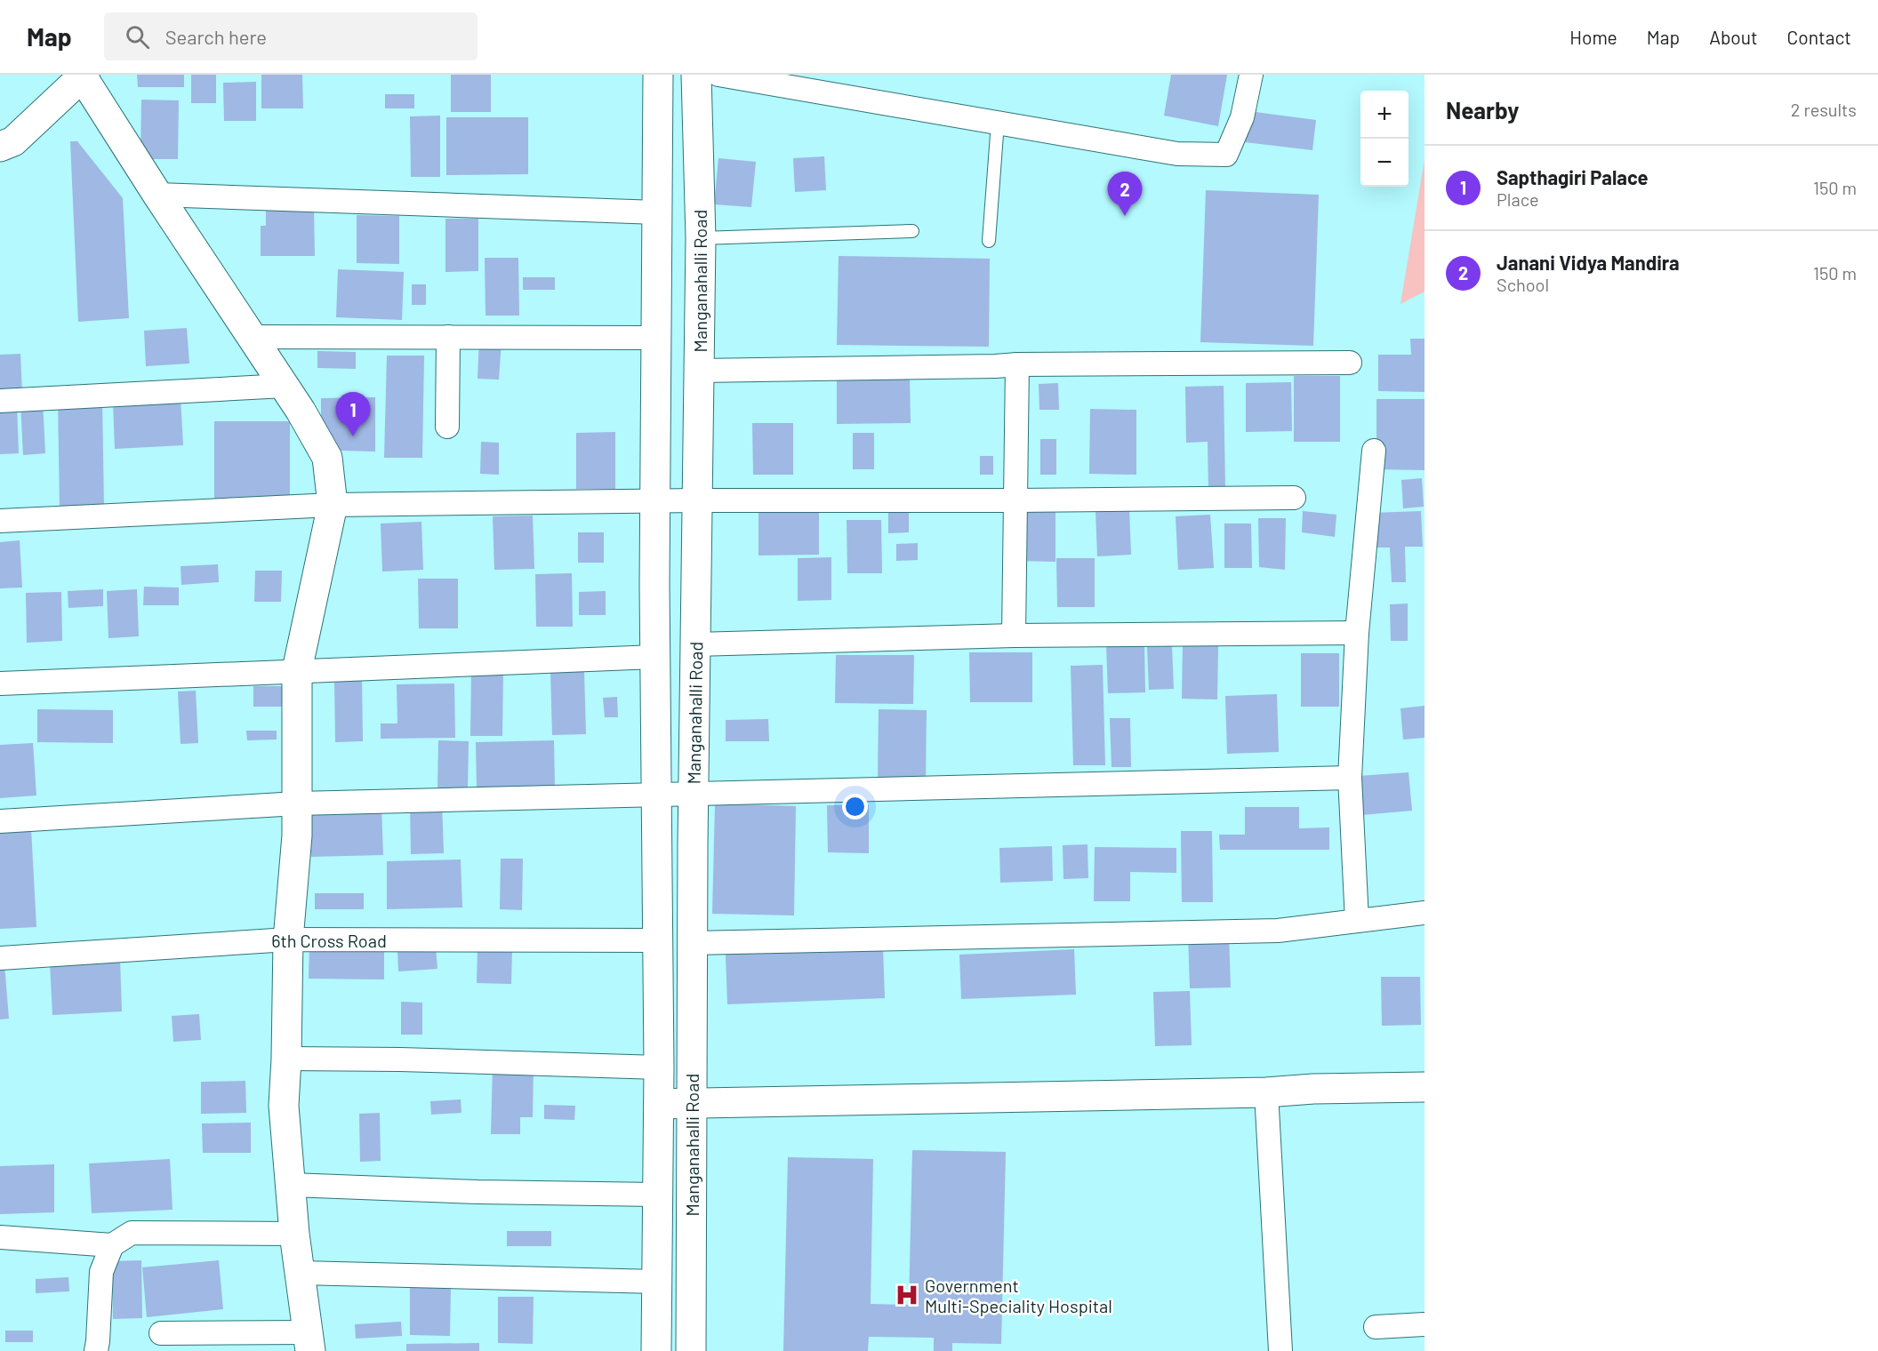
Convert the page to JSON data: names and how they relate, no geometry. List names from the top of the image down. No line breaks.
{"streets":{"main road":["Manganahalli Road"],"street":["6th Cross Road"]},"crossings":[["Manganahalli Road","6th Cross Road"]],"places":{"hospital":["Government Multi-Speciality Hospital"]},"page":{"header":"Map","search":"Search here","nav":["Home","Map","About","Contact"],"heading":["Nearby","2 results"],"map_buttons":["+","−"],"list":[{"mark":"1","name":"Sapthagiri Palace","note":"Place","value":"150 m"},{"mark":"2","name":"Janani Vidya Mandira","note":"School","value":"150 m"}],"pins":["2","1"]}}
